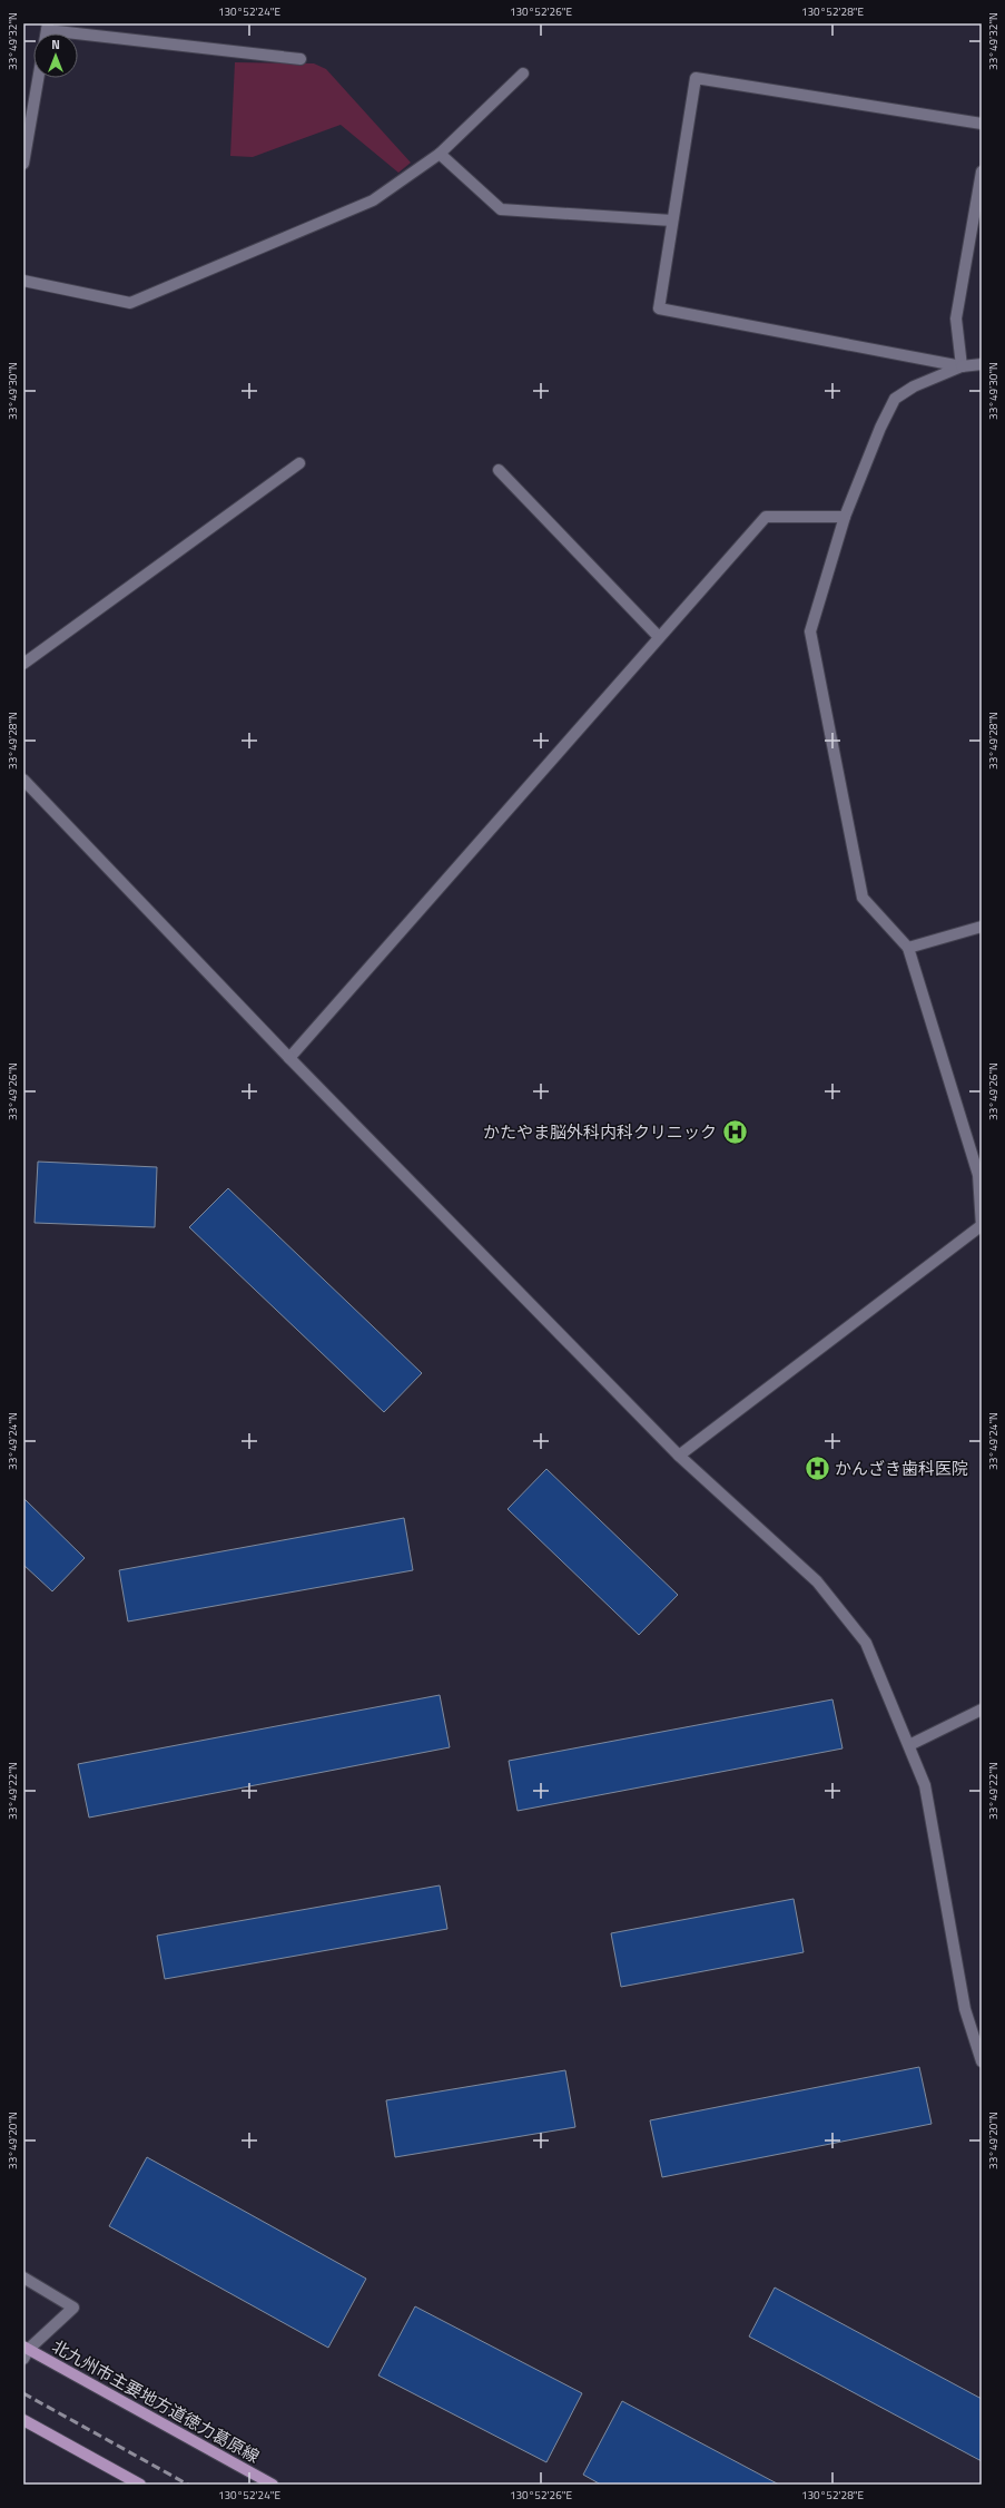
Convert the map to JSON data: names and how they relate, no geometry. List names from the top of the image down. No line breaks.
{"streets":{"main road":["北九州市主要地方道徳力葛原線"]},"places":{"hospital":["かたやま脳外科内科クリニック","かんざき歯科医院"]},"north":"top","coordinates":["130°52'24\"E","130°52'26\"E","130°52'28\"E","33°49'32\"N","33°49'30\"N","33°49'28\"N","33°49'26\"N","33°49'24\"N","33°49'22\"N","33°49'20\"N"]}
